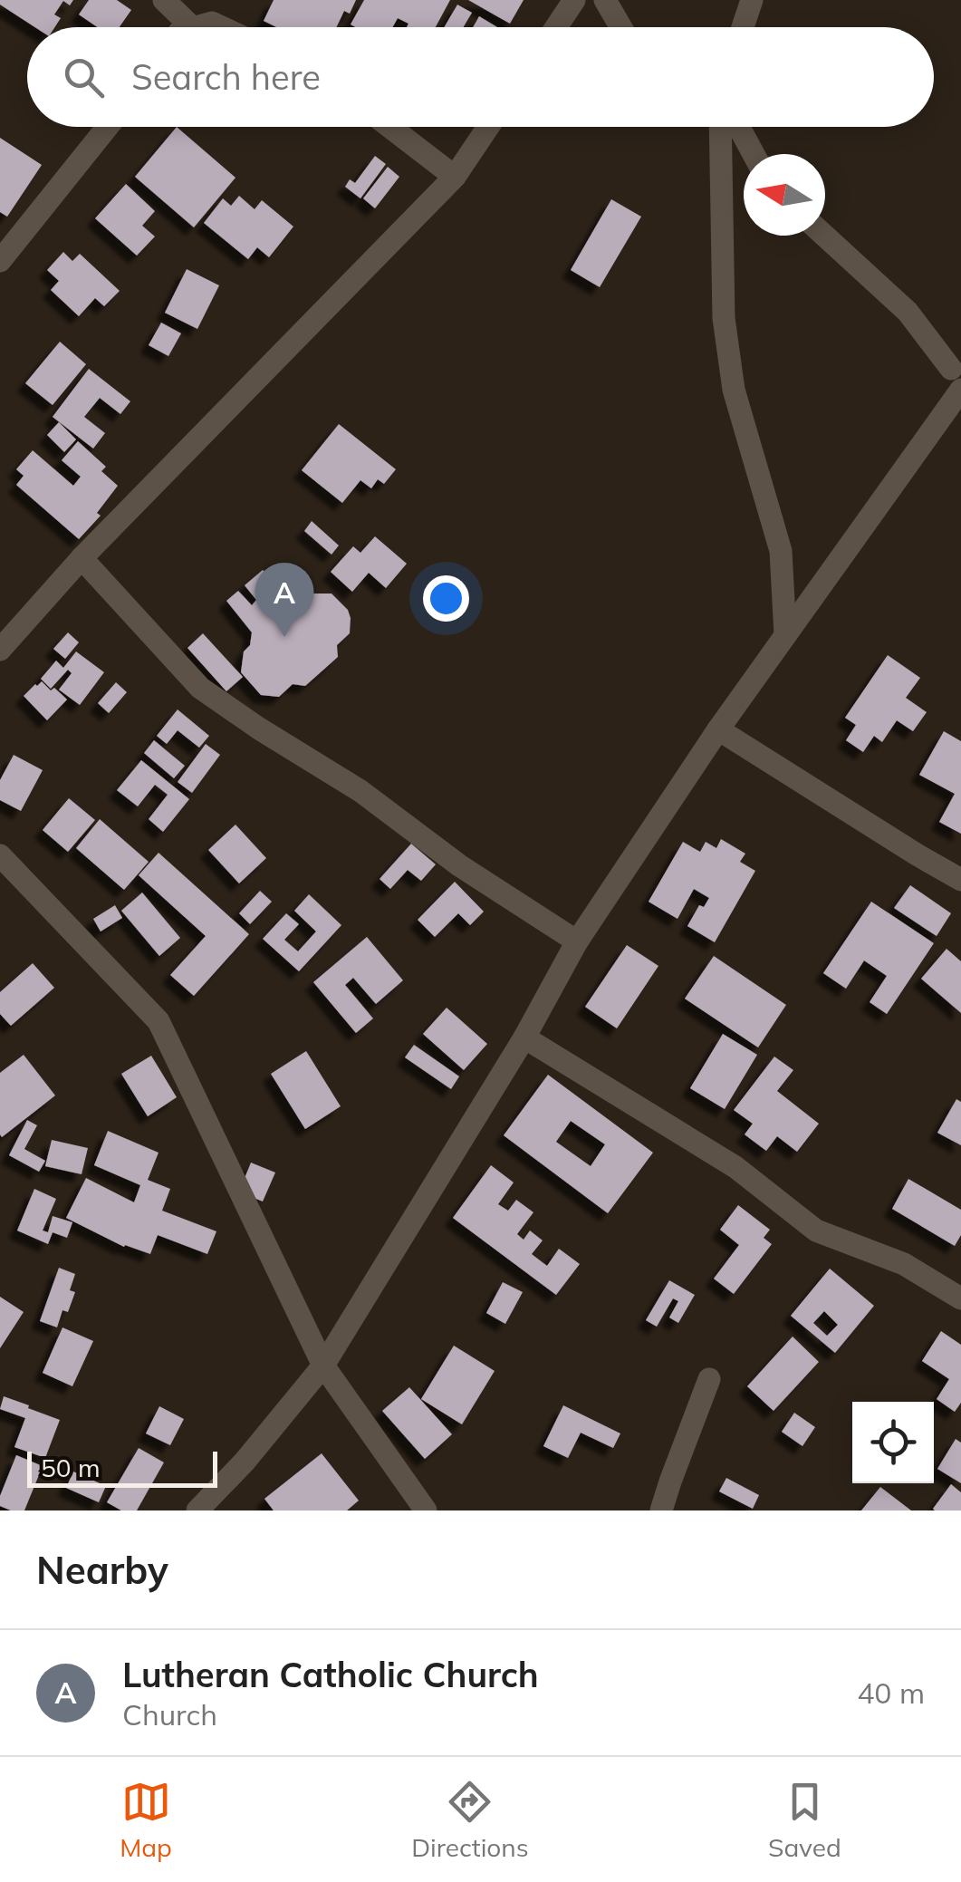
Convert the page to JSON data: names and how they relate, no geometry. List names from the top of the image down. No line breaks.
{"scale_bar":"50 m","north":"left","page":{"search":"Search here","pins":"A","scale":"50 m","heading":"Nearby","list":[{"mark":"A","name":"Lutheran Catholic Church","note":"Church","value":"40 m"}],"nav":["Map","Directions","Saved"]}}
